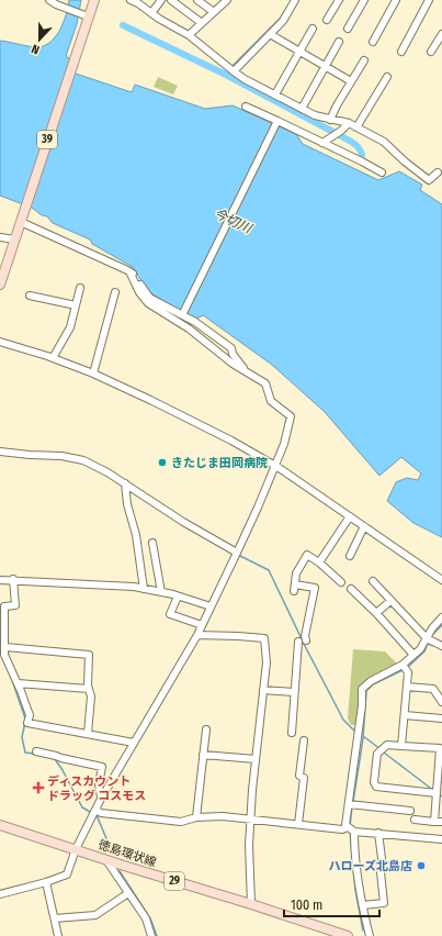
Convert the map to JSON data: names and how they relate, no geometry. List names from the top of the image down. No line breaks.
{"streets":{"main road":["39","徳島環状線","29"]},"water":["今切川"],"places":{"other":["きたじま田岡病院","ハローズ北島店"],"health":["ディスカウント ドラッグ コスモス"]},"scale_bar":"100 m","north":"bottom"}
